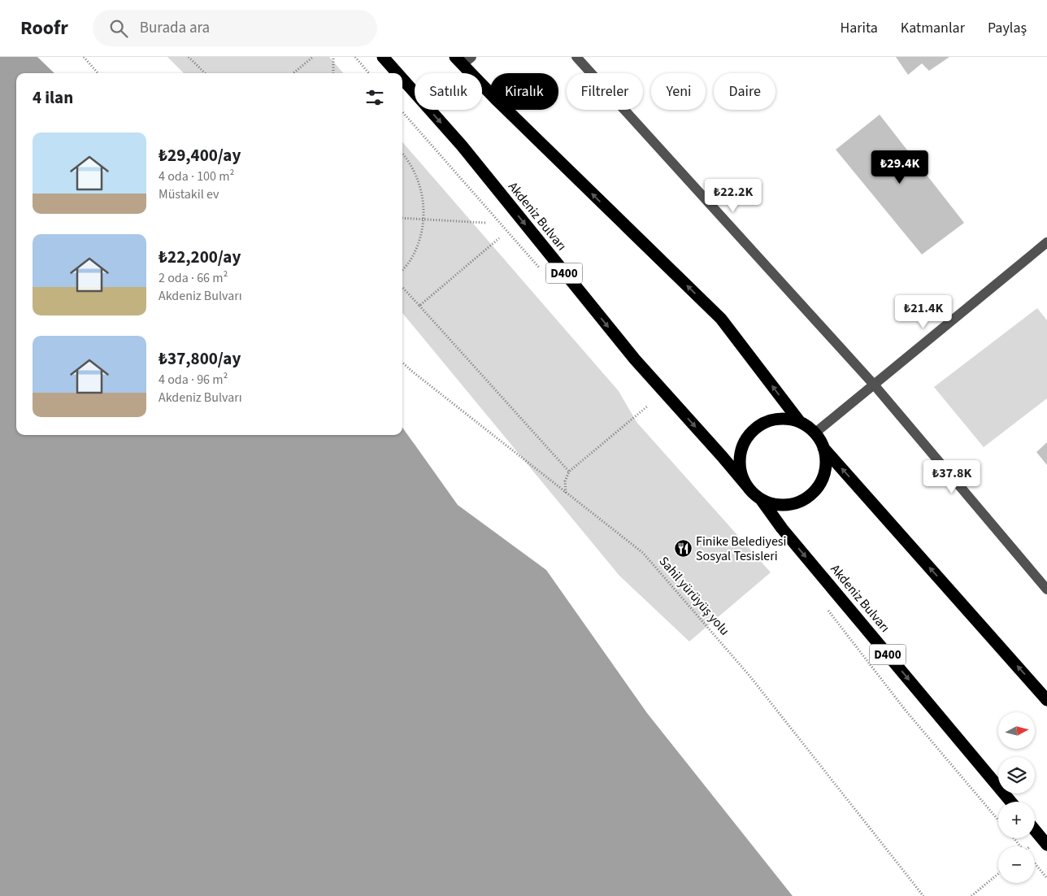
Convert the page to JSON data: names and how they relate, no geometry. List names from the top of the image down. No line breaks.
{"streets":{"highway":["Akdeniz Bulvarı","D400"],"path":["Sahil yürüyüş yolu"]},"places":{"restaurant":["Finike Belediyesi Sosyal Tesisleri"]},"north":"right","page":{"header":"Roofr","search":"Burada ara","nav":["Harita","Katmanlar","Paylaş"],"chip":["Satılık","Kiralık","Filtreler","Yeni","Daire"],"heading":"4 ilan","list":[{"name":"₺29,400/ay","note":"4 oda · 100 m² · Müstakil ev"},{"name":"₺22,200/ay","note":"2 oda · 66 m² · Akdeniz Bulvarı"},{"name":"₺37,800/ay","note":"4 oda · 96 m² · Akdeniz Bulvarı"}],"price":["₺29.4K","₺22.2K","₺21.4K","₺37.8K"],"map_buttons":["+","−"]}}
